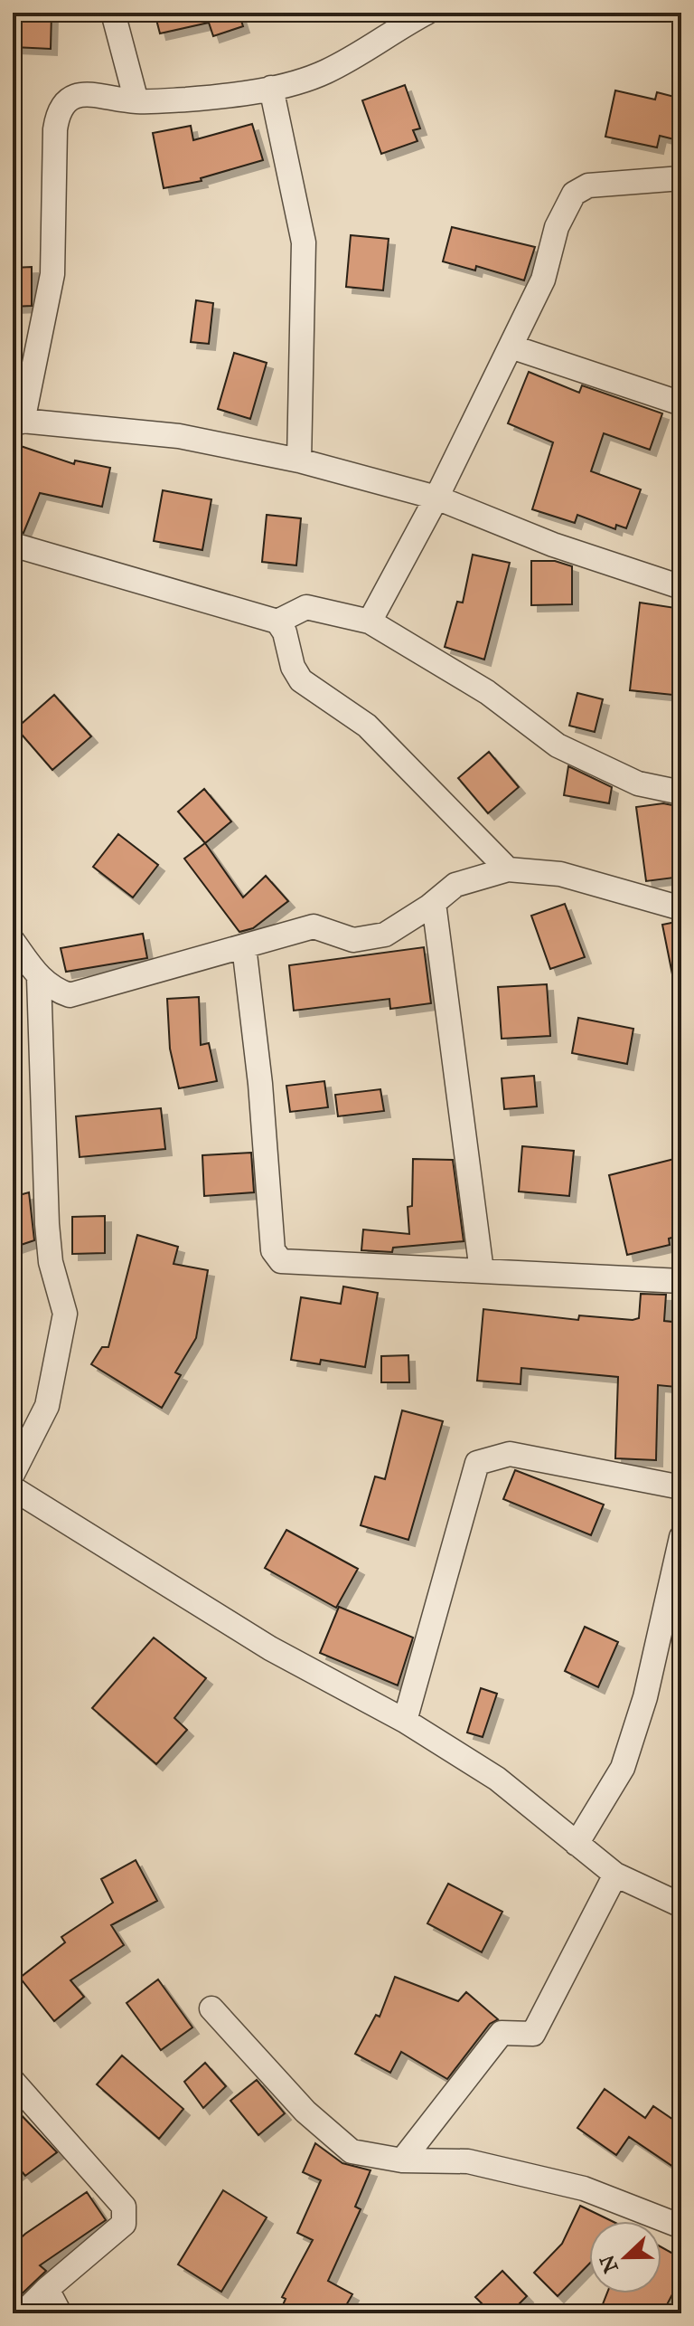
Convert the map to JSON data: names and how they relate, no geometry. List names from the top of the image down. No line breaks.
{"north":"left"}
